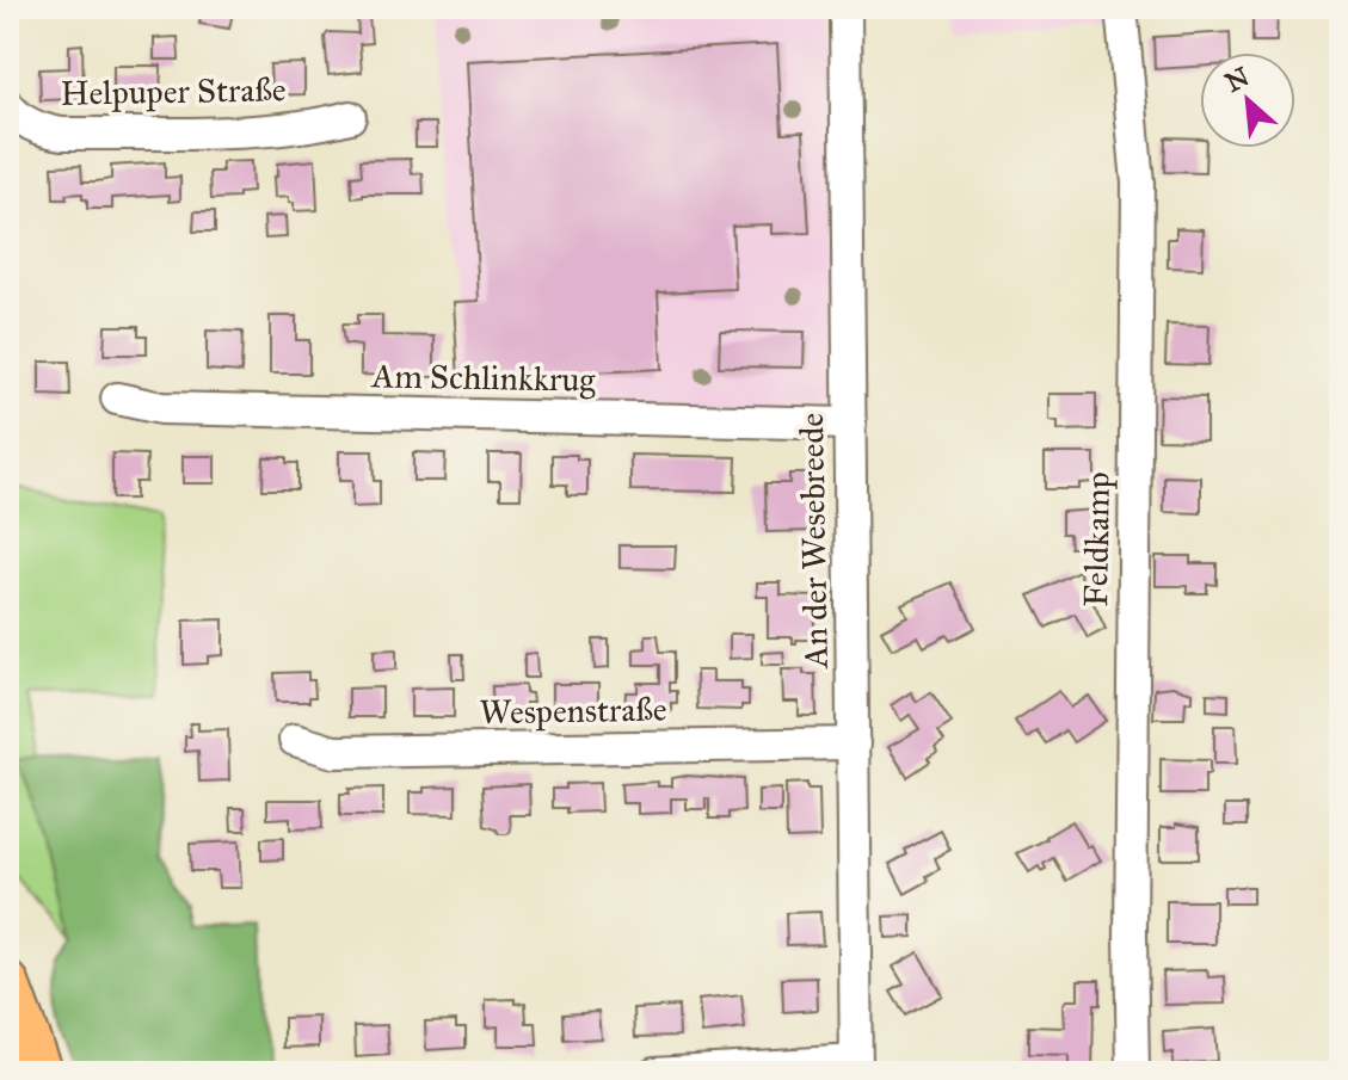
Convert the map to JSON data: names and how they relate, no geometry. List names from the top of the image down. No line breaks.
{"streets":{"street":["Helpuper Straße","Am Schlinkkrug","Feldkamp","An der Wesebreede","Wespenstraße"]},"crossings":[["Am Schlinkkrug","An der Wesebreede"],["An der Wesebreede","Wespenstraße"]],"north":"top left"}
